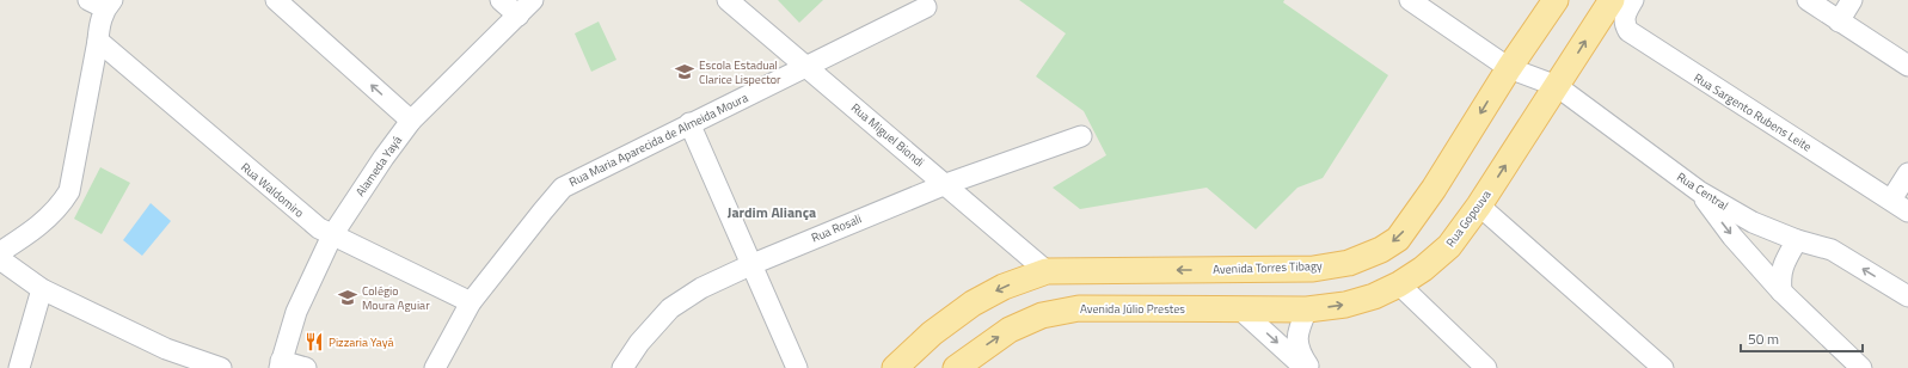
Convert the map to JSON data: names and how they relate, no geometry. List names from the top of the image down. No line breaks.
{"streets":{"main road":["Rua Gopouva","Avenida Torres Tibagy","Avenida Júlio Prestes"],"street":["Rua Sargento Rubens Leite","Rua Miguel Biondi","Rua Maria Aparecida de Almeida Moura","Alameda Yayá","Rua Waldomiro","Rua Central","Rua Rosali"]},"crossings":[["Rua Miguel Biondi","Rua Maria Aparecida de Almeida Moura"],["Rua Miguel Biondi","Rua Rosali"],["Rua Miguel Biondi","Avenida Torres Tibagy"],["Rua Maria Aparecida de Almeida Moura","Rua Waldomiro"],["Alameda Yayá","Rua Waldomiro"],["Rua Central","Rua Gopouva"],["Rua Central","Avenida Torres Tibagy"],["Rua Gopouva","Avenida Júlio Prestes"]],"one_way":["Rua Gopouva","Avenida Torres Tibagy"],"districts":["Jardim Aliança"],"places":{"school or university":["Escola Estadual Clarice Lispector","Colégio Moura Aguiar"],"restaurant":["Pizzaria Yayá"]},"scale_bar":"50 m"}
